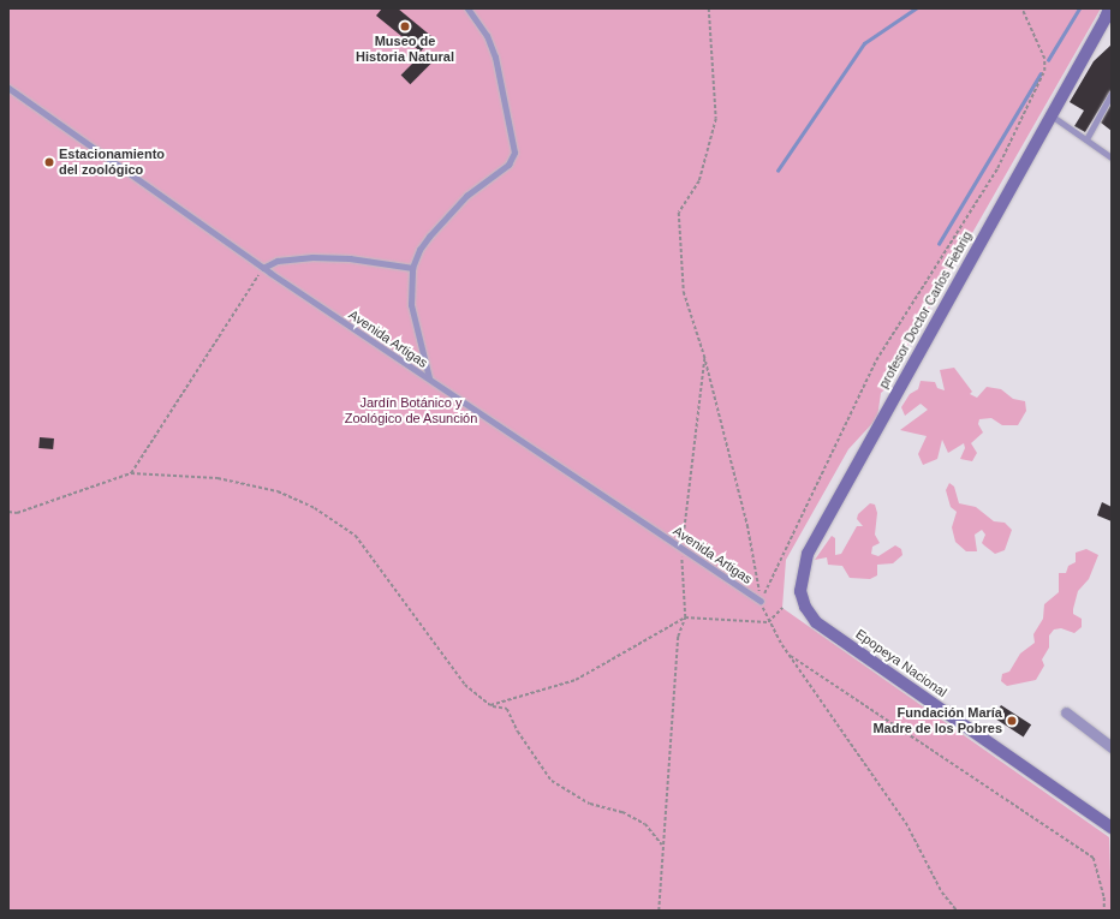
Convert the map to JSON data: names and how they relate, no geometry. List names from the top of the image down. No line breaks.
{"streets":{"street":["profesor Doctor Carlos Fiebrig","Epopeya Nacional"],"lane":["Avenida Artigas"]},"crossings":[["profesor Doctor Carlos Fiebrig","Epopeya Nacional"]],"parks":["Jardín Botánico y Zoológico de Asunción"],"places":["Museo de Historia Natural","Estacionamiento del zoológico","Fundación María Madre de los Pobres"]}
